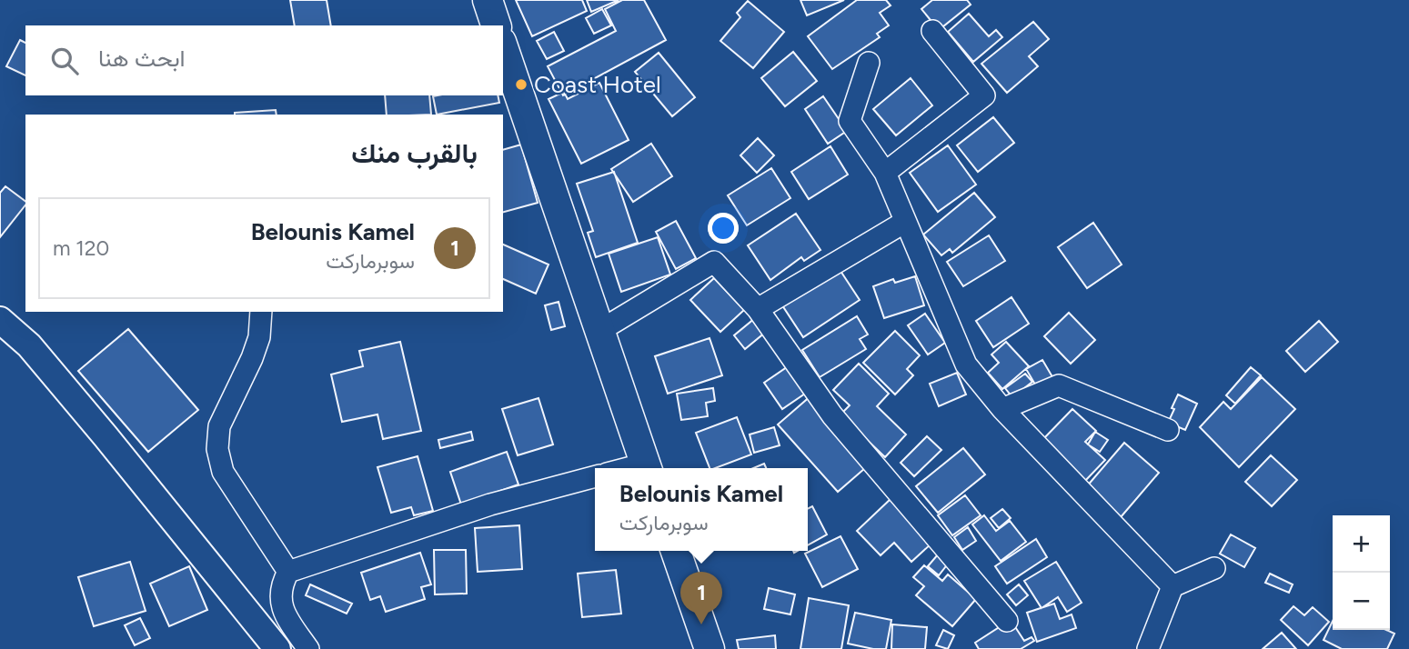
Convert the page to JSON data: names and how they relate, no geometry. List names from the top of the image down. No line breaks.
{"places":["Coast Hotel"],"page":{"search":"ابحث هنا","heading":"بالقرب منك","list":[{"mark":"1","name":"Belounis Kamel","note":"سوبرماركت","value":"120 m"}],"popup":["Belounis Kamel","سوبرماركت"],"map_buttons":["+","−"],"pins":"1"}}
